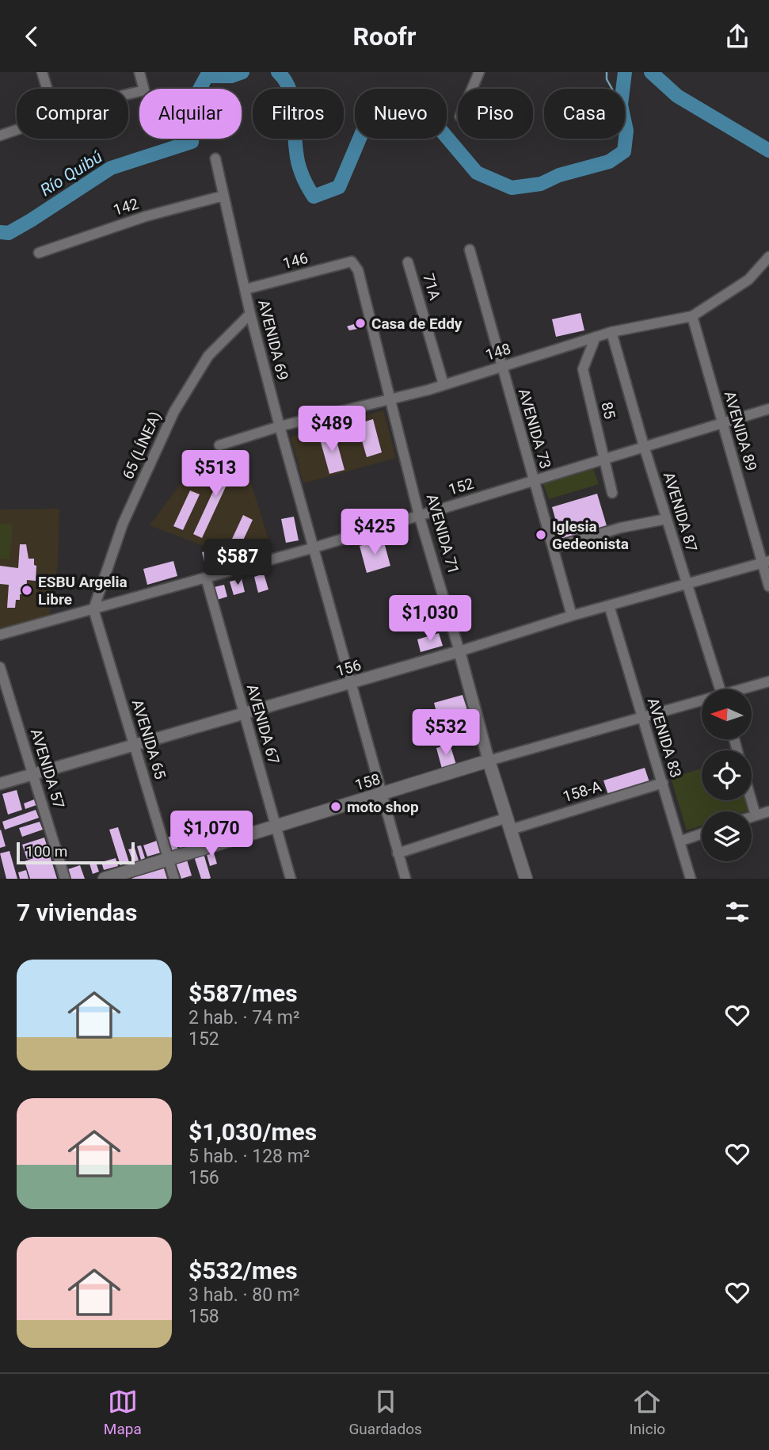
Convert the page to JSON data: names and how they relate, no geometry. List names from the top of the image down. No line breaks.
{"streets":{"main road":["AVENIDA 71","158"],"street":["142","146","71A","AVENIDA 69","148","85","AVENIDA 73","AVENIDA 89","65 (LÍNEA)","152","AVENIDA 87","156","AVENIDA 67","AVENIDA 83","AVENIDA 65","AVENIDA 57","158-A"]},"crossings":[["142","AVENIDA 69"],["146","AVENIDA 69"],["146","AVENIDA 71"],["71A","148"],["AVENIDA 69","148"],["AVENIDA 69","65 (LÍNEA)"],["AVENIDA 69","152"],["AVENIDA 69","156"],["AVENIDA 69","158"],["AVENIDA 69","158-A"],["148","85"],["148","AVENIDA 73"],["148","AVENIDA 89"],["148","AVENIDA 87"],["148","AVENIDA 71"],["85","152"],["AVENIDA 73","152"],["AVENIDA 73","156"],["AVENIDA 89","152"],["AVENIDA 89","156"],["65 (LÍNEA)","152"],["65 (LÍNEA)","AVENIDA 65"],["152","AVENIDA 87"],["152","AVENIDA 71"],["152","AVENIDA 67"],["152","AVENIDA 65"],["AVENIDA 87","156"],["AVENIDA 71","156"],["AVENIDA 71","158"],["AVENIDA 71","158-A"],["156","AVENIDA 67"],["156","AVENIDA 83"],["156","AVENIDA 65"],["156","AVENIDA 57"],["AVENIDA 67","158"],["AVENIDA 83","158"],["AVENIDA 83","158-A"],["AVENIDA 65","158"]],"water":["Río Quibú"],"places":["Casa de Eddy","Iglesia Gedeonista","ESBU Argelia Libre","moto shop"],"scale_bar":"100 m","north":"left","page":{"header":"Roofr","chip":["Comprar","Alquilar","Filtros","Nuevo","Piso","Casa"],"price":["$489","$513","$425","$587","$1,030","$532","$1,070"],"scale":"100 m","heading":"7 viviendas","list":[{"name":"$587/mes","note":"2 hab. · 74 m² · 152"},{"name":"$1,030/mes","note":"5 hab. · 128 m² · 156"},{"name":"$532/mes","note":"3 hab. · 80 m² · 158"}],"tabs":["Mapa","Guardados","Inicio"]}}
